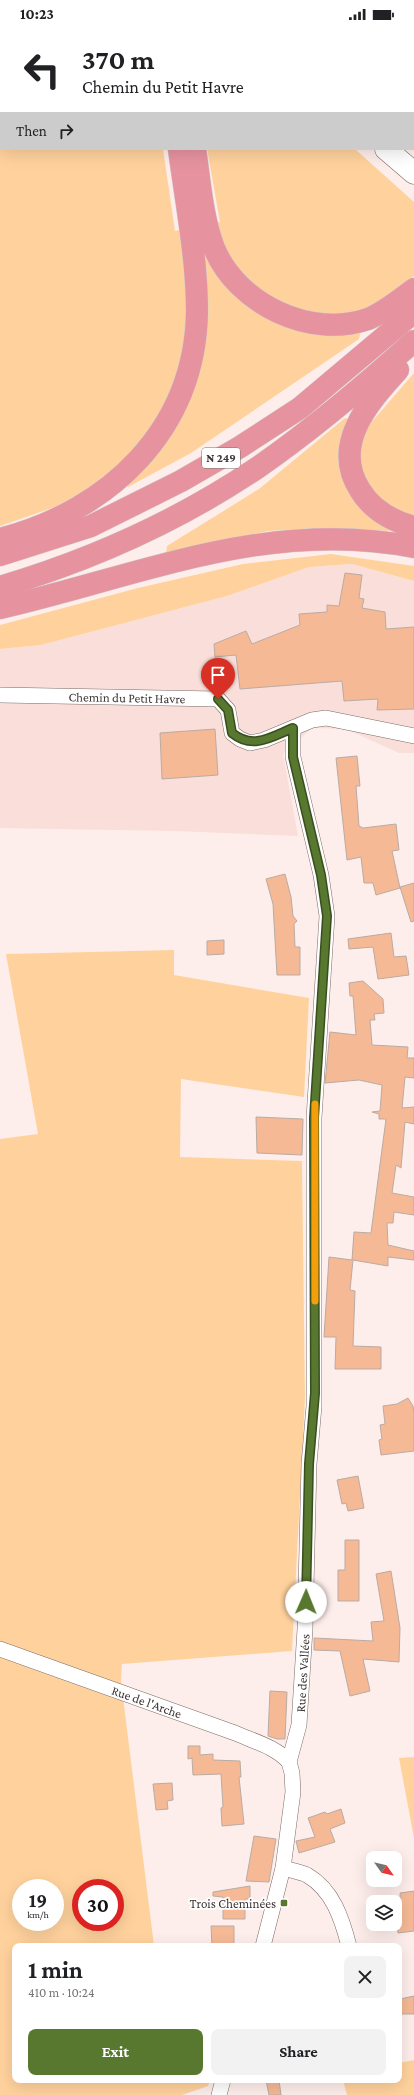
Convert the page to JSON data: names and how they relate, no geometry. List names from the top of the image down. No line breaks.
{"streets":{"highway":["N 249"],"street":["Chemin du Petit Havre","Rue des Vallées","Rue de l'Arche"]},"crossings":[["Chemin du Petit Havre","Rue des Vallées"],["Rue des Vallées","Rue de l'Arche"]],"places":{"transit":["Trois Cheminées"]},"north":"bottom right","page":{"status":"10:23","turn":["370 m","Chemin du Petit Havre"],"then":"Then","speed":"19 km/h","limit":"30","heading":["1 min","410 m · 10:24"],"buttons":["Exit","Share"]}}
